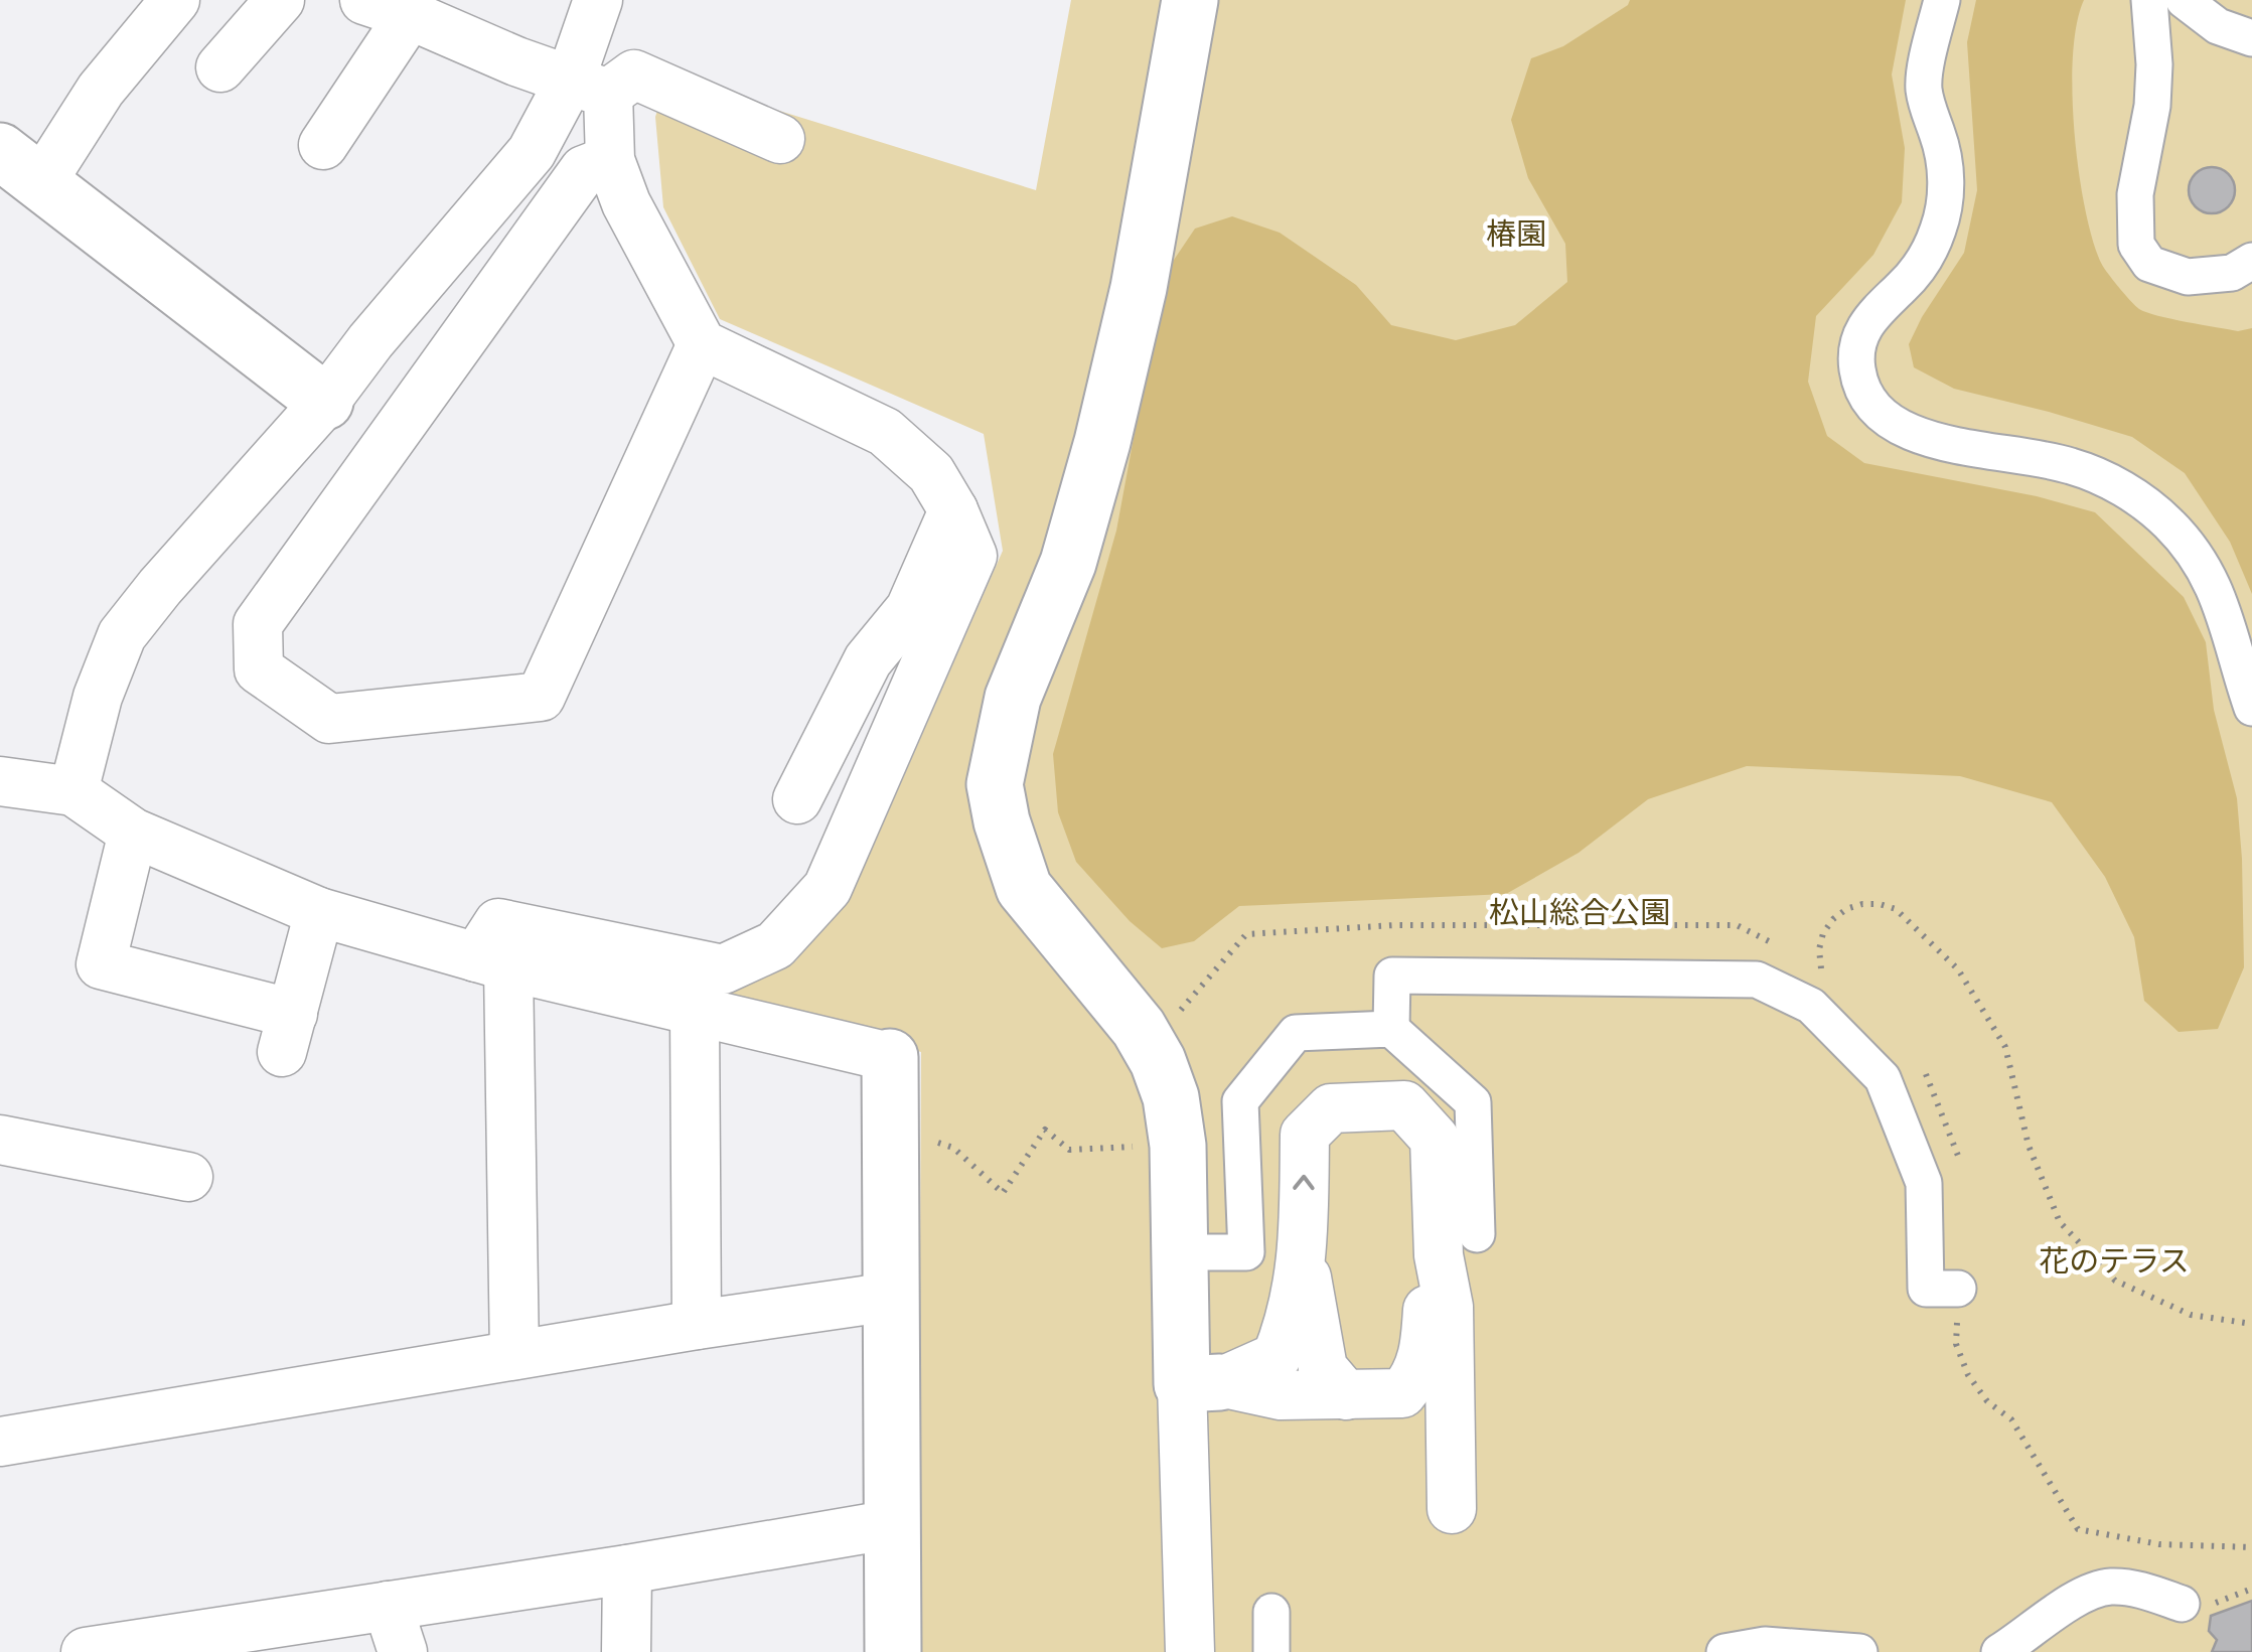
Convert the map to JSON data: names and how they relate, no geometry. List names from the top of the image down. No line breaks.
{"parks":["椿園","松山総合公園","花のテラス"]}
